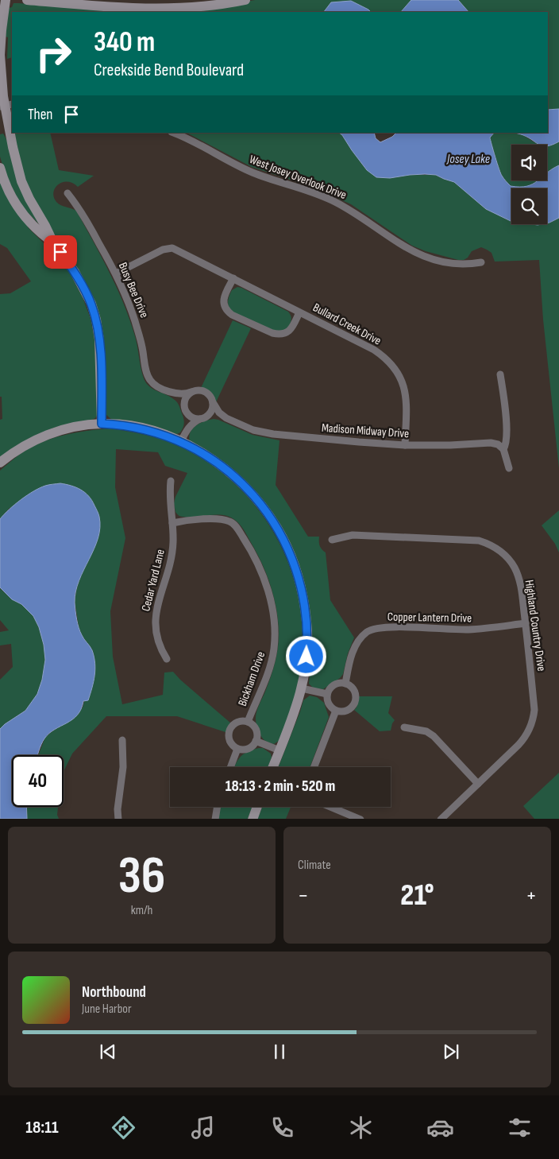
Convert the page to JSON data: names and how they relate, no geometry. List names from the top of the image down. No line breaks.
{"streets":{"street":["West Josey Overlook Drive","Busy Bee Drive","Bullard Creek Drive","Madison Midway Drive","Cedar Yard Lane","Copper Lantern Drive","Highland Country Drive","Bickham Drive"]},"crossings":[["Busy Bee Drive","Bullard Creek Drive"],["Busy Bee Drive","Madison Midway Drive"],["Bullard Creek Drive","Madison Midway Drive"],["Cedar Yard Lane","Bickham Drive"],["Copper Lantern Drive","Highland Country Drive"]],"water":["Josey Lake"],"page":{"turn":["340 m","Creekside Bend Boulevard"],"then":"Then","limit":"40","trip":"18:13 · 2 min · 520 m","tile":[["36","km/h"],"Climate"],"heat":["−","21°","+"],"song":["Northbound","June Harbor"],"tabs":"18:11"}}
